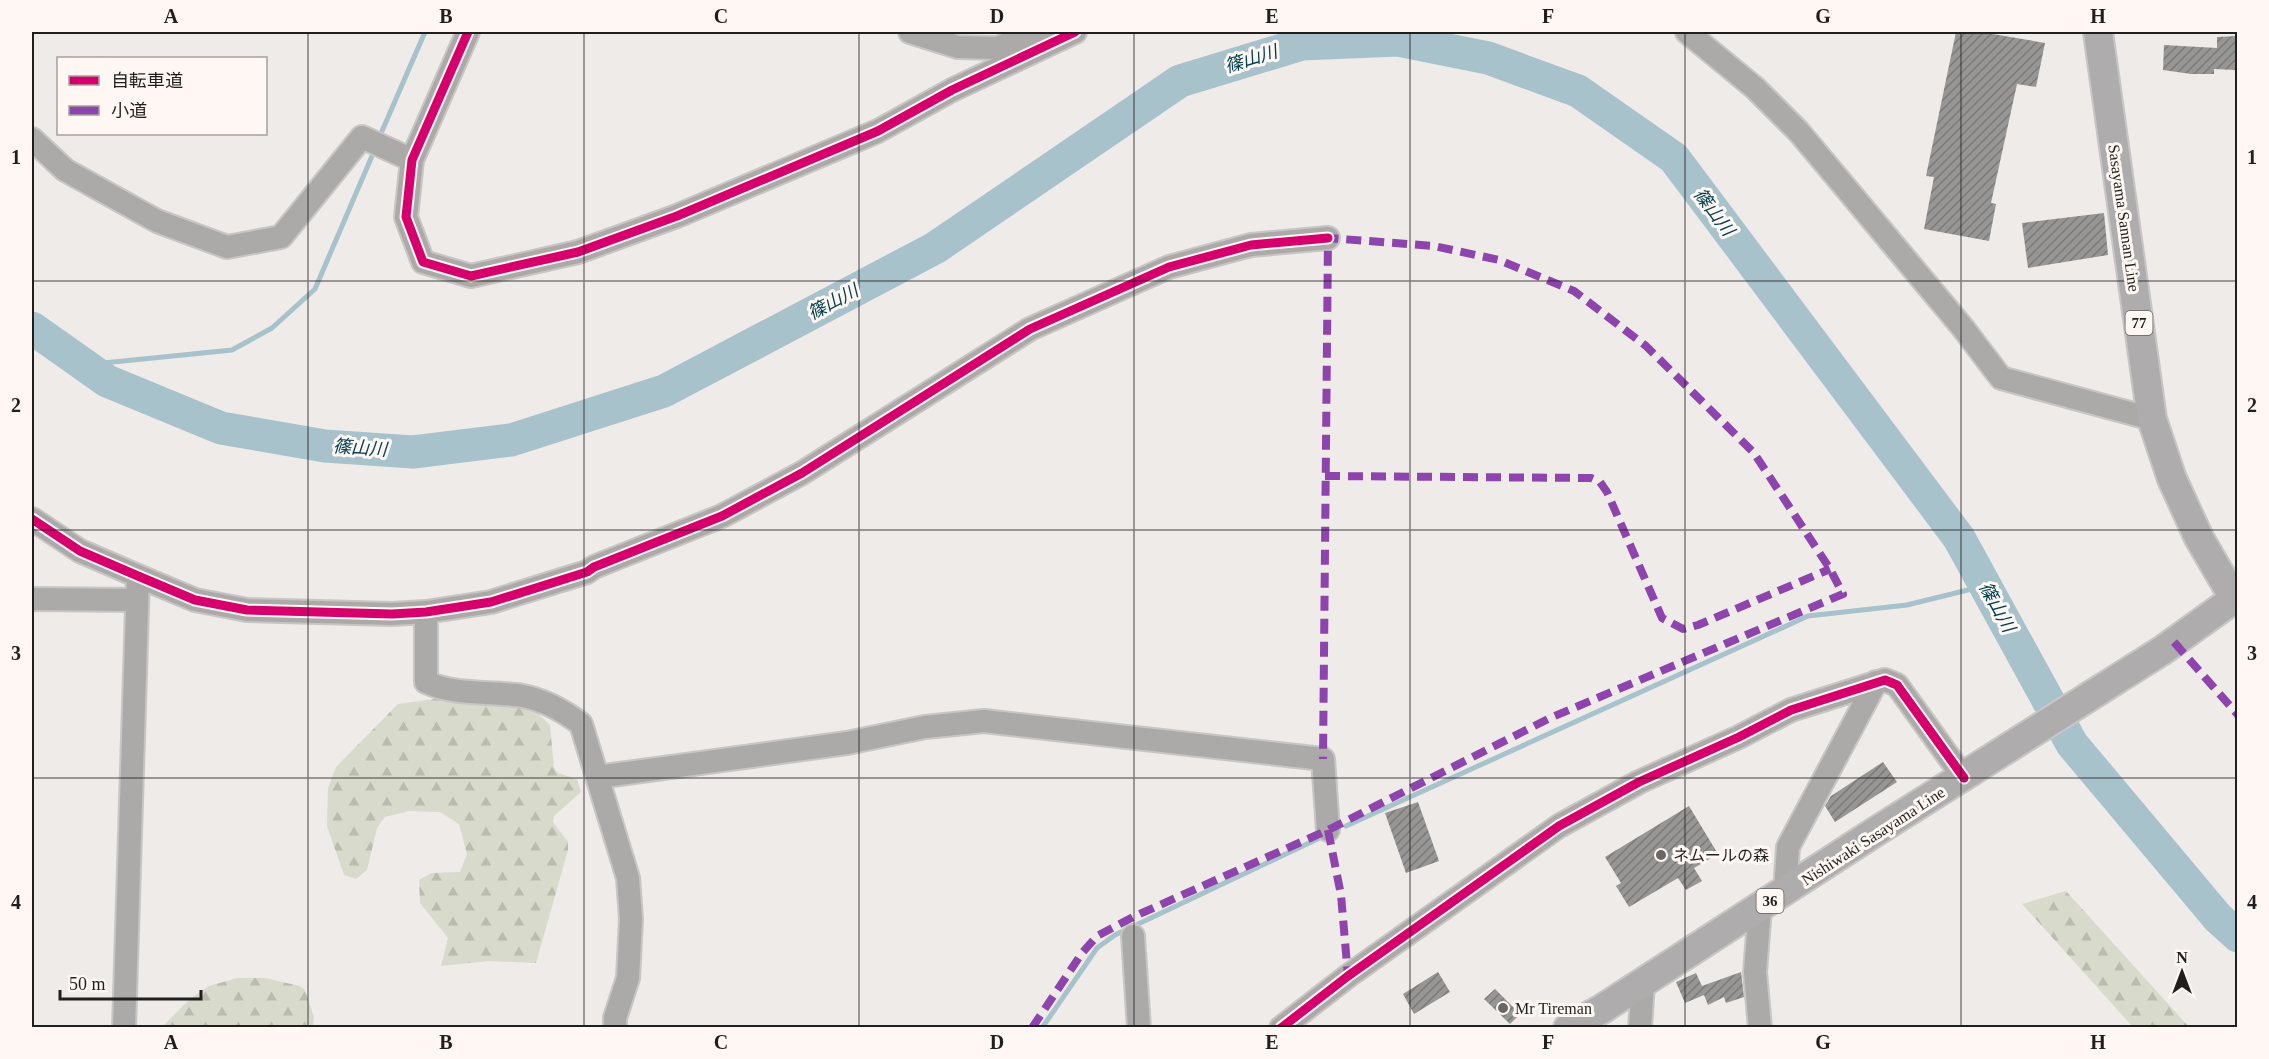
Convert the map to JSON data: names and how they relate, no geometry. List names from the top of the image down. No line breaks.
{"streets":{"main road":["Sasayama Sannan Line","77","Nishiwaki Sasayama Line","36"]},"crossings":[["Sasayama Sannan Line","Nishiwaki Sasayama Line"]],"water":["篠山川"],"places":["ネムールの森","Mr Tireman"],"legend":["自転車道","小道"],"scale_bar":"50 m","north":"top","grid":{"columns":["A","B","C","D","E","F","G","H"],"rows":["1","2","3","4"]}}
